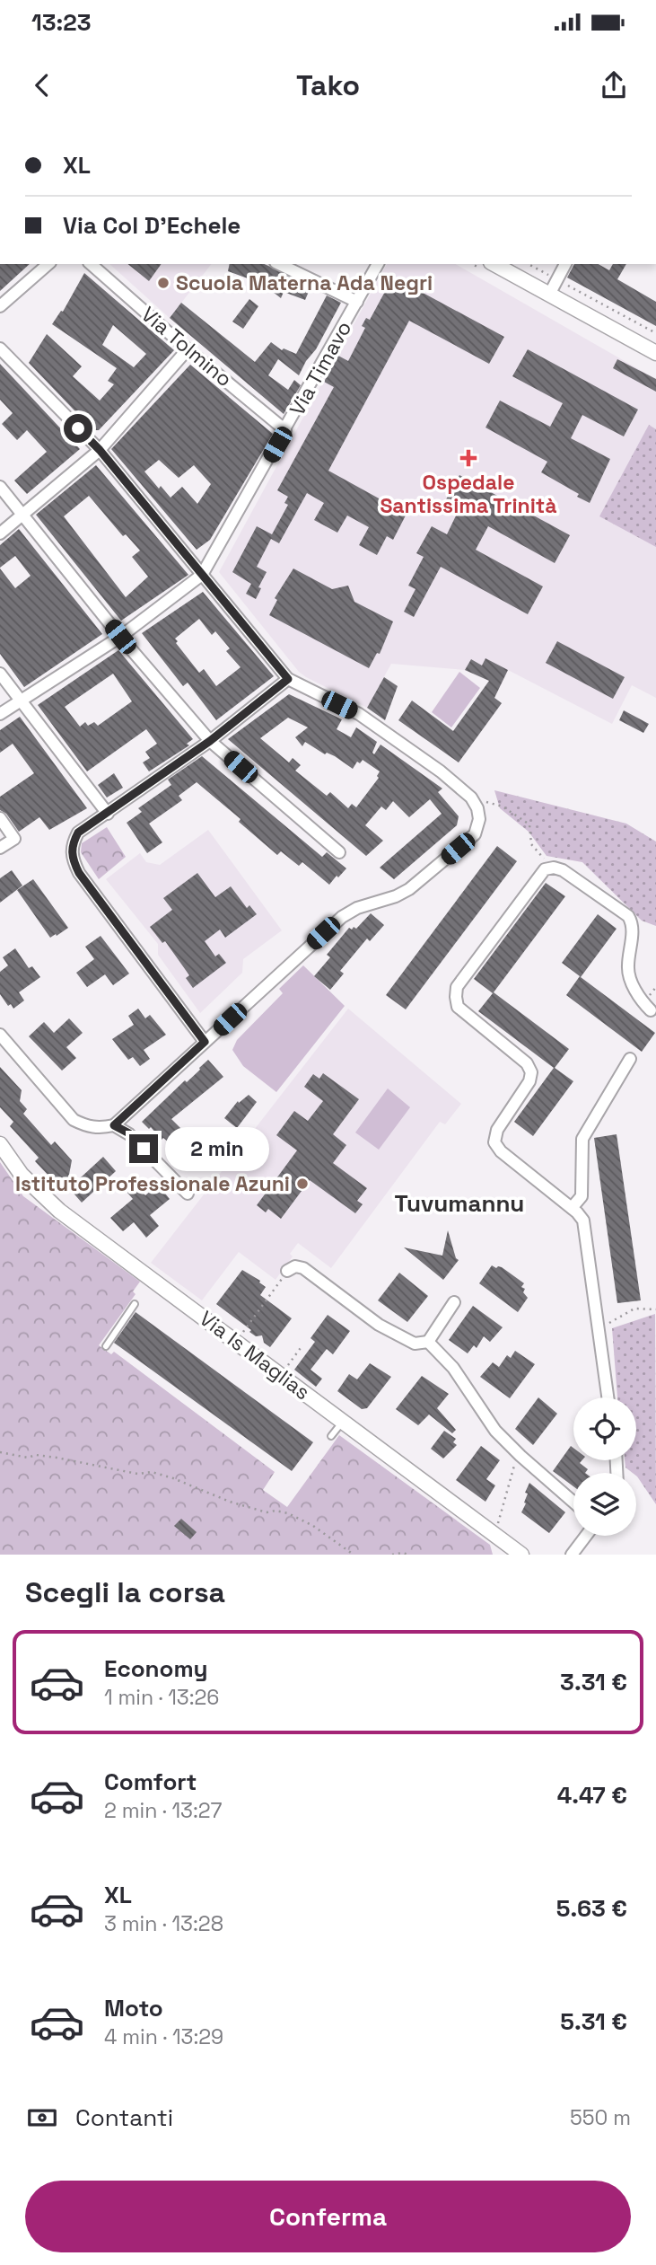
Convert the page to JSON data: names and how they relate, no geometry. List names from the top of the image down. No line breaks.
{"streets":{"street":["Via Tolmino","Via Timavo","Via Is Maglias"]},"crossings":[["Via Tolmino","Via Timavo"]],"districts":["Tuvumannu"],"places":{"other":["Scuola Materna Ada Negri","Istituto Professionale Azuni"],"health":["Ospedale Santissima Trinità"]},"page":{"status":"13:23","header":"Tako","banner":["XL","Via Col D'Echele"],"bubble":"2 min","heading":"Scegli la corsa","list":[{"name":"Economy","note":"1 min · 13:26","value":"3.31 €"},{"name":"Comfort","note":"2 min · 13:27","value":"4.47 €"},{"name":"XL","note":"3 min · 13:28","value":"5.63 €"},{"name":"Moto","note":"4 min · 13:29","value":"5.31 €"}],"pay":["Contanti","550 m"],"buttons":"Conferma"}}
